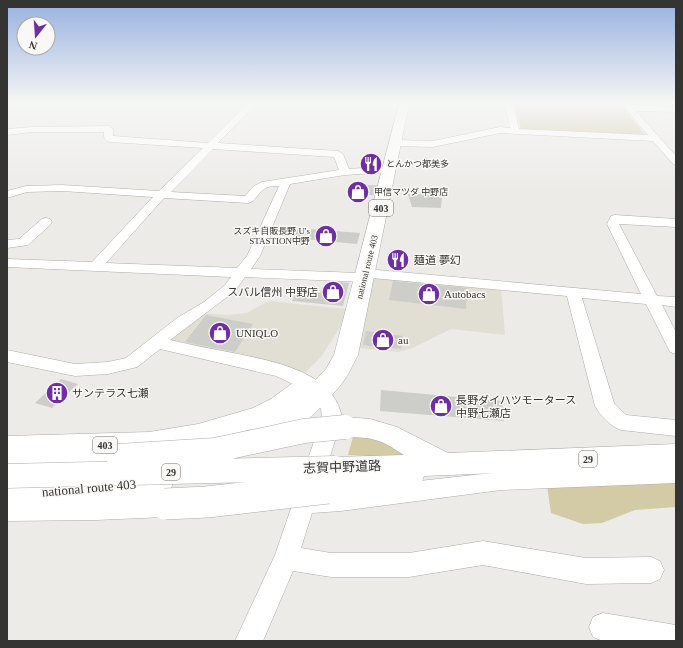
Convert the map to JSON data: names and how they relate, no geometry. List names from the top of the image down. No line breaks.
{"streets":{"highway":["403","national route 403"],"main road":["29","志賀中野道路"]},"crossings":[["29","志賀中野道路"]],"places":{"restaurant":["とんかつ都美多","麺道 夢幻"],"shop":["甲信マツダ 中野店","スズキ自販長野 U's STASTION中野","スバル信州 中野店","Autobacs","UNIQLO","au","長野ダイハツモータース 中野七瀬店"],"building":["サンテラス七瀬"]},"north":"bottom"}
